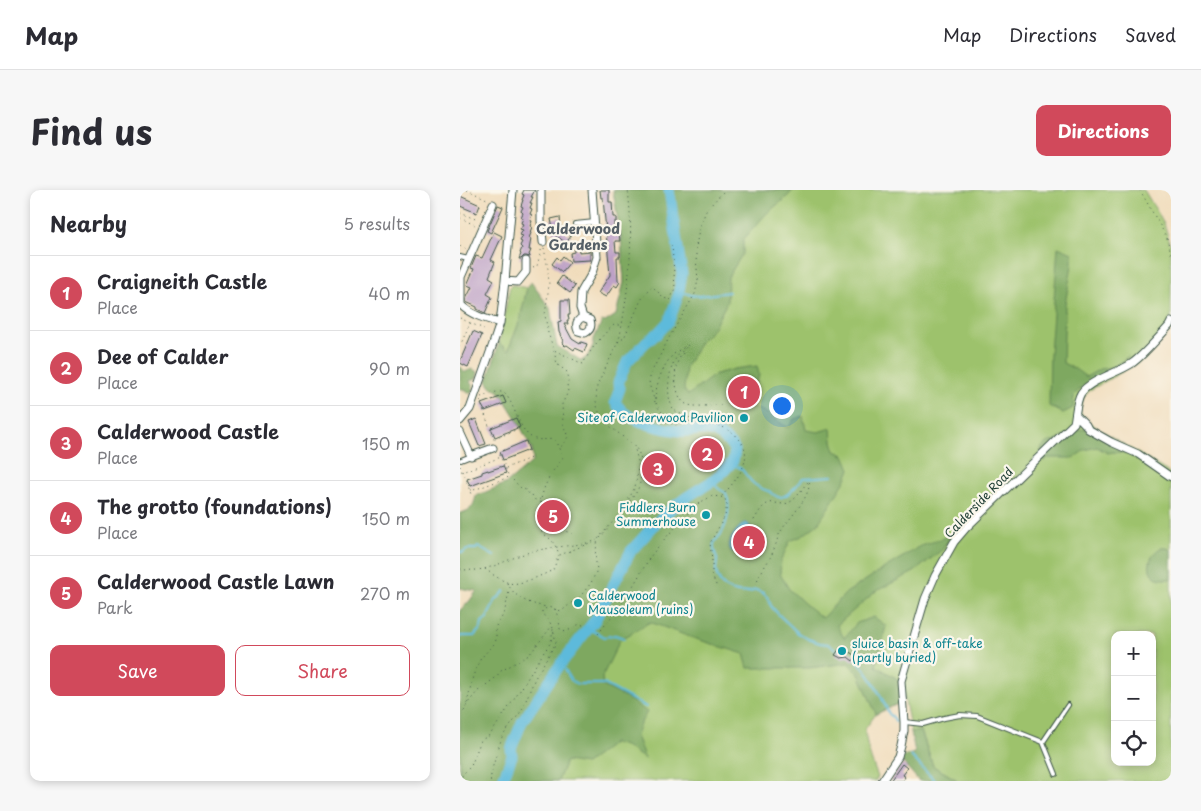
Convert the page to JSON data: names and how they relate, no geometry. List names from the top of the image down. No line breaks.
{"streets":{"street":["Calderside Road"]},"districts":["Calderwood Gardens"],"places":["Site of Calderwood Pavilion","Fiddlers Burn Summerhouse","Calderwood Mausoleum (ruins)","sluice basin & off-take (partly buried)"],"page":{"header":"Map","nav":["Map","Directions","Saved"],"title":"Find us","buttons":["Directions",["Save","Share"]],"heading":["Nearby","5 results"],"list":[{"mark":"1","name":"Craigneith Castle","note":"Place","value":"40 m"},{"mark":"2","name":"Dee of Calder","note":"Place","value":"90 m"},{"mark":"3","name":"Calderwood Castle","note":"Place","value":"150 m"},{"mark":"4","name":"The grotto (foundations)","note":"Place","value":"150 m"},{"mark":"5","name":"Calderwood Castle Lawn","note":"Park","value":"270 m"}],"pins":["1","2","3","5","4"],"map_buttons":["+","−"]}}
